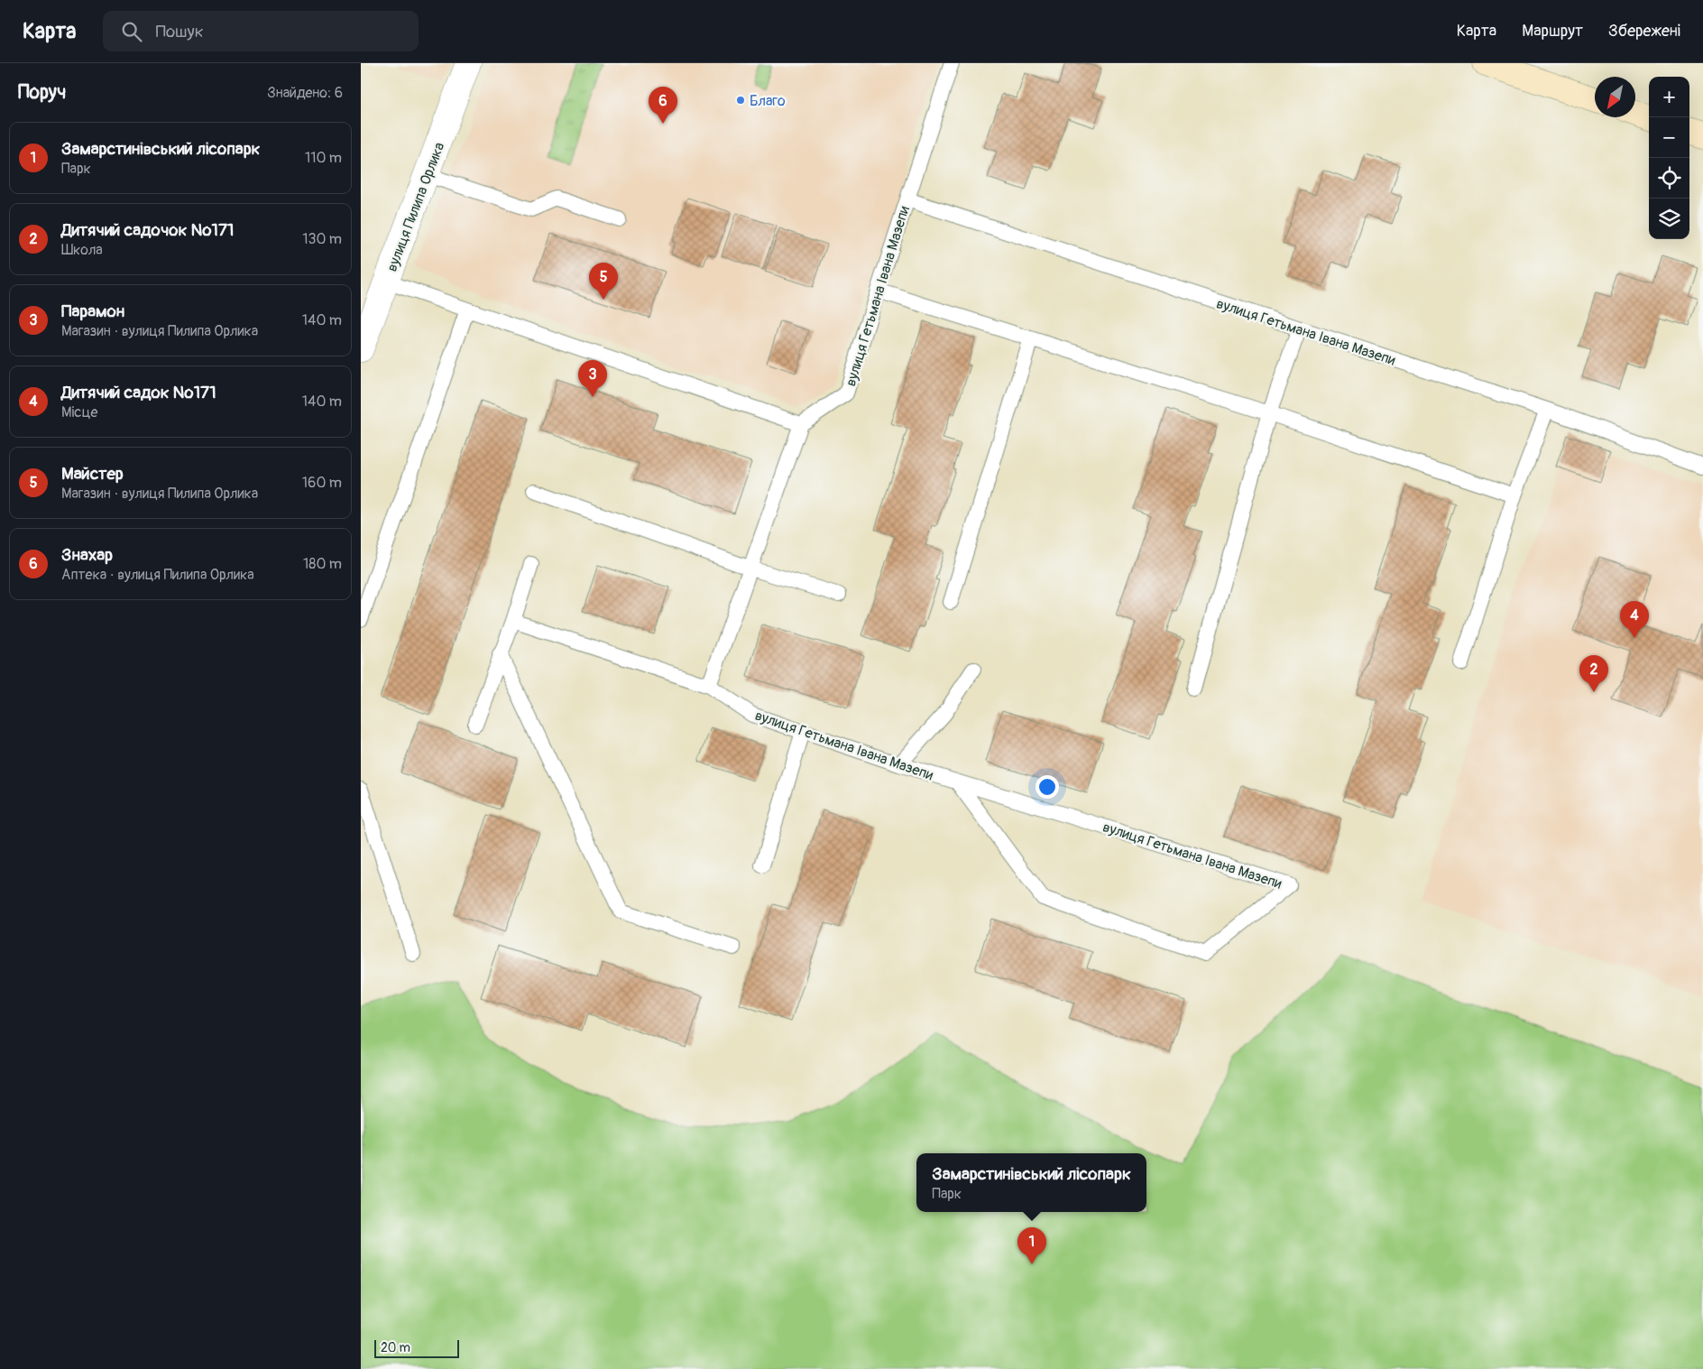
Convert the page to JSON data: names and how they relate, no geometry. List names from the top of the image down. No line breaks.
{"streets":{"street":["вулиця Пилипа Орлика"],"lane":["вулиця Гетьмана Івана Мазепи"]},"places":["Благо"],"scale_bar":"20 m","north":"bottom left","page":{"header":"Карта","search":"Пошук","nav":["Карта","Маршрут","Збережені"],"heading":["Поруч","Знайдено: 6"],"map_buttons":["+","−"],"pins":["6","5","3","4","2","1"],"list":[{"mark":"1","name":"Замарстинівський лісопарк","note":"Парк","value":"110 m"},{"mark":"2","name":"Дитячий садочок №171","note":"Школа","value":"130 m"},{"mark":"3","name":"Парамон","note":"Магазин · вулиця Пилипа Орлика","value":"140 m"},{"mark":"4","name":"Дитячий садок №171","note":"Місце","value":"140 m"},{"mark":"5","name":"Майстер","note":"Магазин · вулиця Пилипа Орлика","value":"160 m"},{"mark":"6","name":"Знахар","note":"Аптека · вулиця Пилипа Орлика","value":"180 m"}],"popup":["Замарстинівський лісопарк","Парк"],"scale":"20 m"}}
